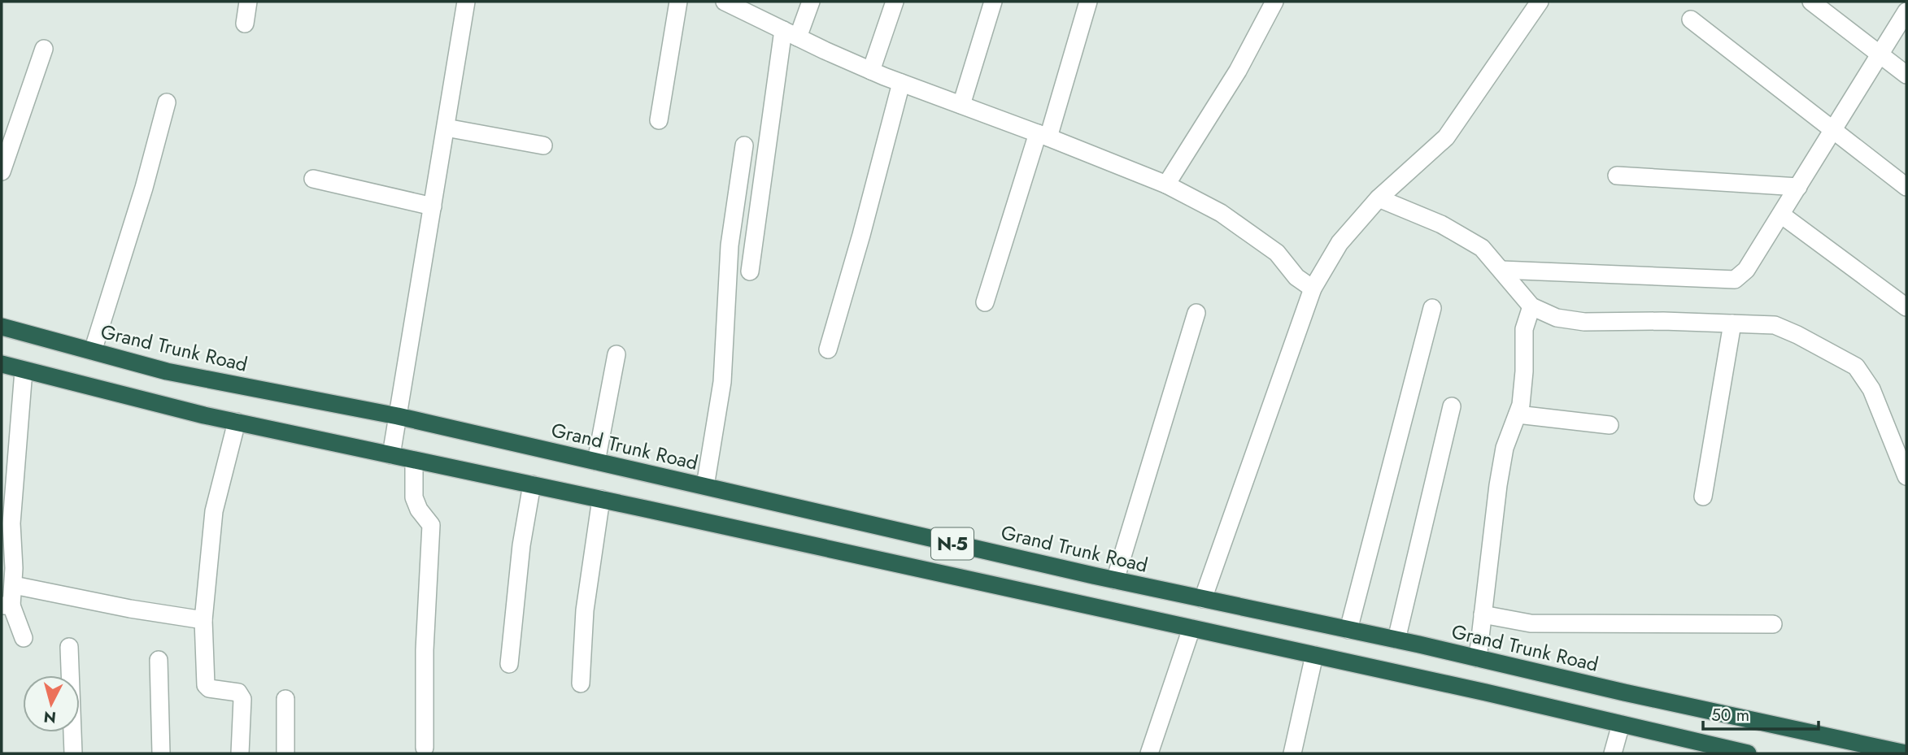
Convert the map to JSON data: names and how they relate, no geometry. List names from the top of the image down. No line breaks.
{"streets":{"highway":["Grand Trunk Road","N-5"]},"scale_bar":"50 m","north":"bottom"}
